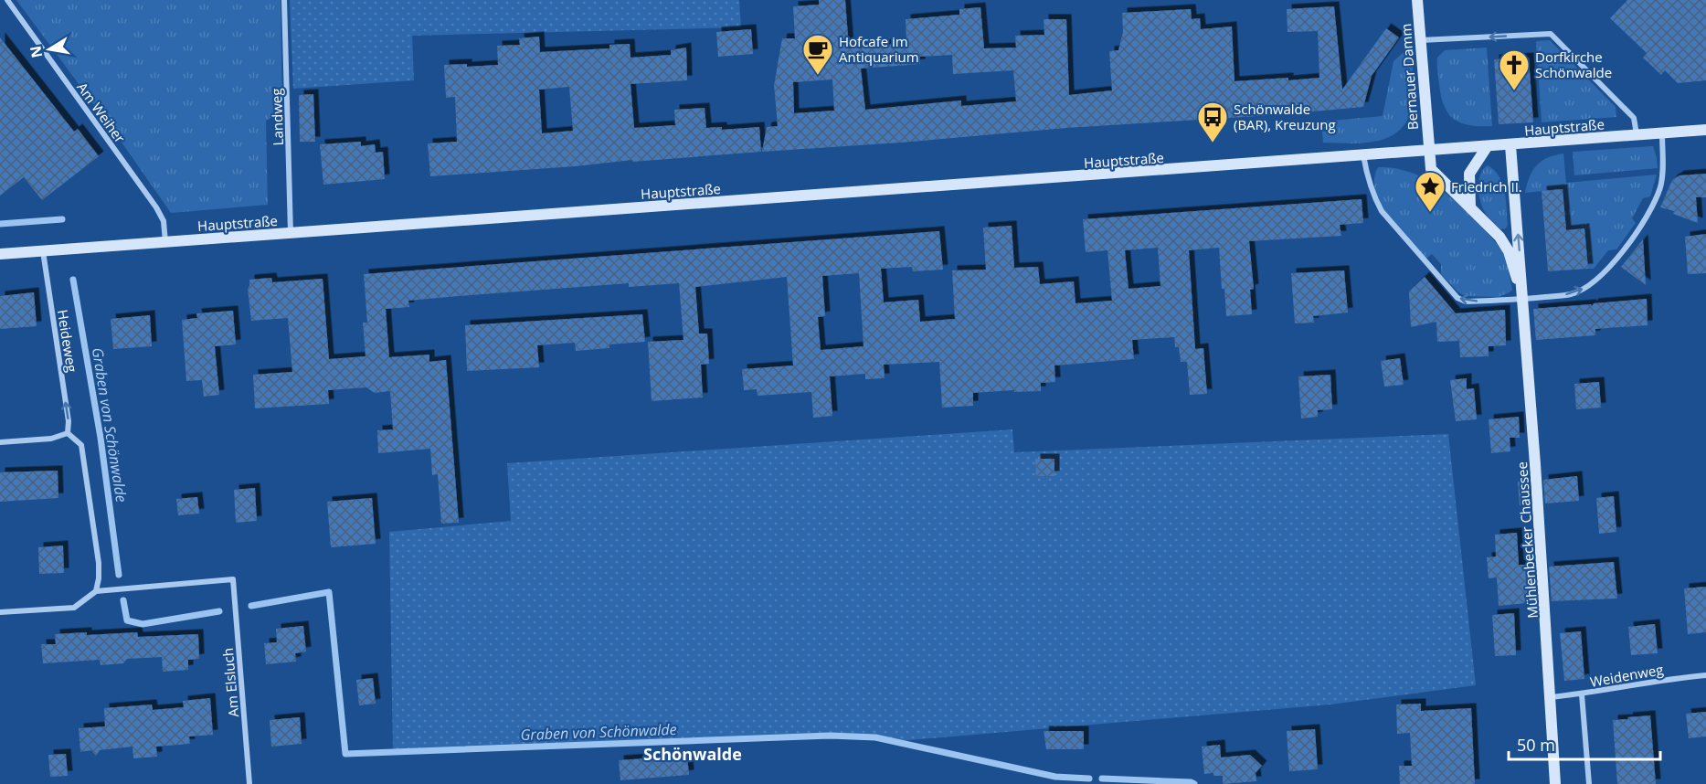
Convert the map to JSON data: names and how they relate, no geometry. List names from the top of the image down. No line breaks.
{"streets":{"main road":["Bernauer Damm","Hauptstraße","Mühlenbecker Chaussee"],"street":["Am Weiher","Landweg","Heideweg","Weidenweg","Am Elsluch"]},"crossings":[["Bernauer Damm","Hauptstraße"],["Bernauer Damm","Mühlenbecker Chaussee"],["Am Weiher","Hauptstraße"],["Landweg","Hauptstraße"],["Hauptstraße","Heideweg"],["Hauptstraße","Mühlenbecker Chaussee"],["Mühlenbecker Chaussee","Weidenweg"]],"one_way":["Heideweg"],"districts":["Schönwalde"],"water":["Graben von Schönwalde"],"places":{"cafe":["Hofcafe im Antiquarium"],"church":["Dorfkirche Schönwalde"],"bus stop":["Schönwalde (BAR), Kreuzung"],"place":["Friedrich II."]},"scale_bar":"50 m","north":"left"}
